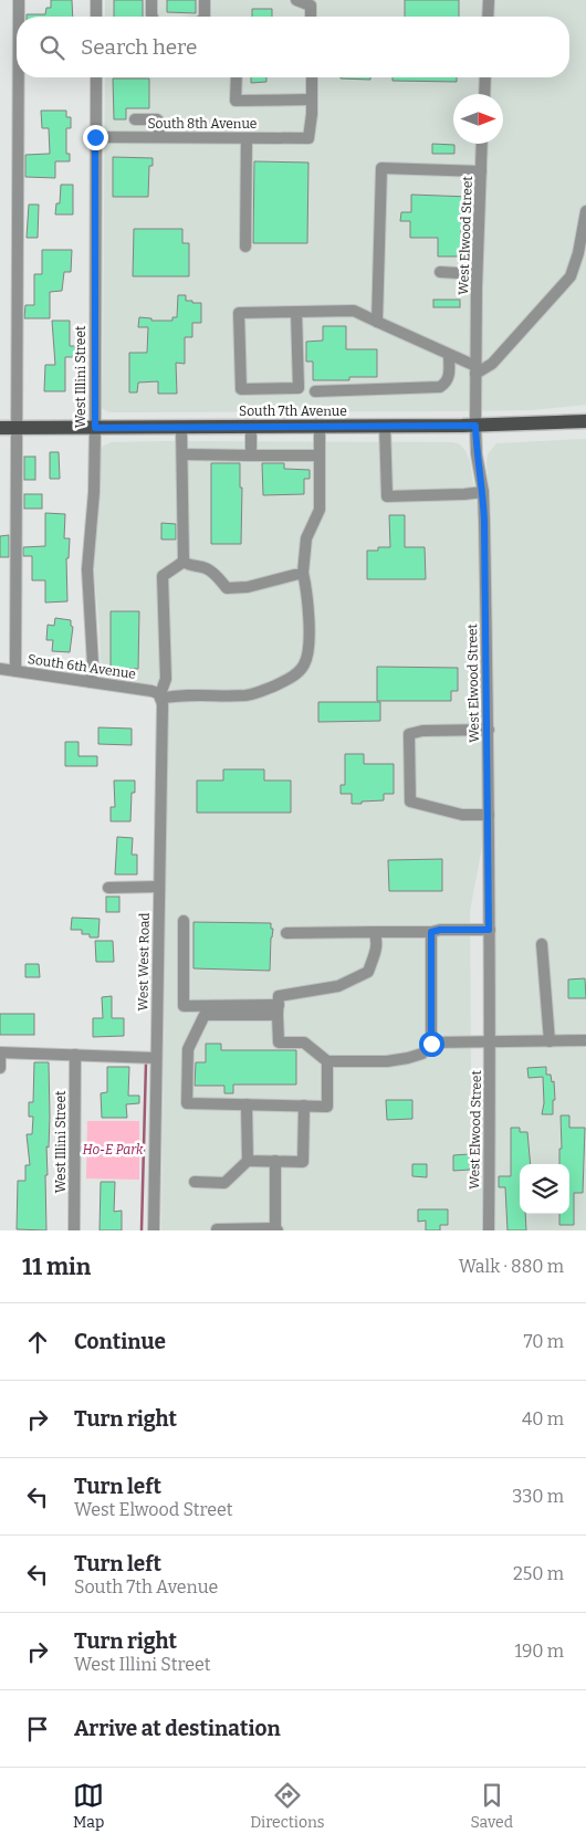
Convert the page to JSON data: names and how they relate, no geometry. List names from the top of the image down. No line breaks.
{"streets":{"main road":["South 7th Avenue"],"street":["South 8th Avenue","West Elwood Street","West Illini Street","South 6th Avenue","West West Road"]},"crossings":[["South 8th Avenue","West Illini Street"],["West Elwood Street","South 7th Avenue"],["West Illini Street","South 7th Avenue"],["West Illini Street","South 6th Avenue"],["South 6th Avenue","West West Road"]],"parks":["Ho-E Park"],"north":"right","page":{"search":"Search here","heading":["11 min","Walk · 880 m"],"list":[["Continue","70 m"],["Turn right","40 m"],["Turn left","West Elwood Street","330 m"],["Turn left","South 7th Avenue","250 m"],["Turn right","West Illini Street","190 m"],"Arrive at destination"],"nav":["Map","Directions","Saved"]}}
